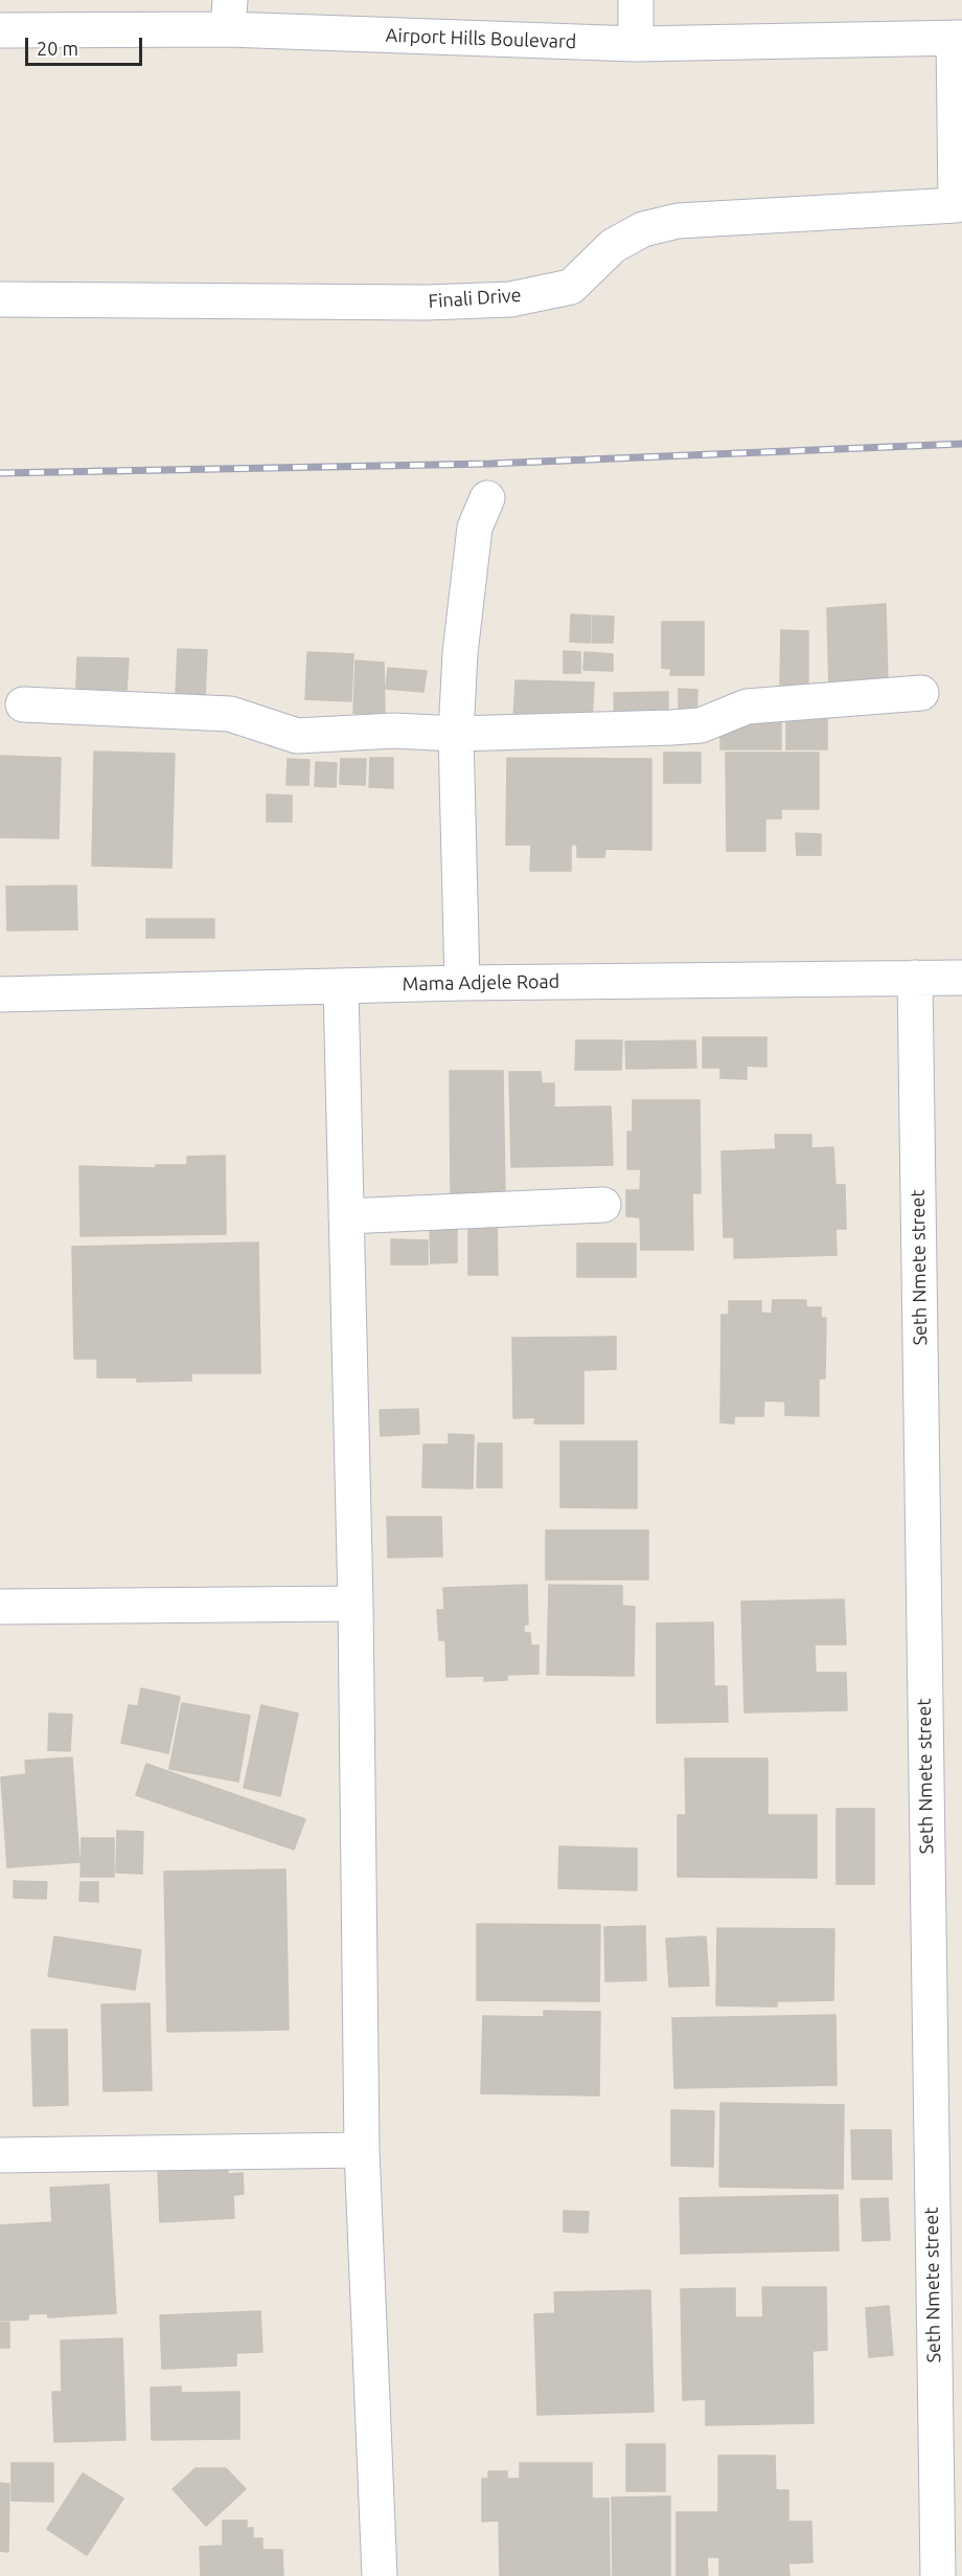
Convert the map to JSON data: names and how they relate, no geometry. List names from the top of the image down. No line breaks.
{"streets":{"street":["Airport Hills Boulevard","Finali Drive","Mama Adjele Road","Seth Nmete street"]},"crossings":[["Mama Adjele Road","Seth Nmete street"]],"scale_bar":"20 m"}
